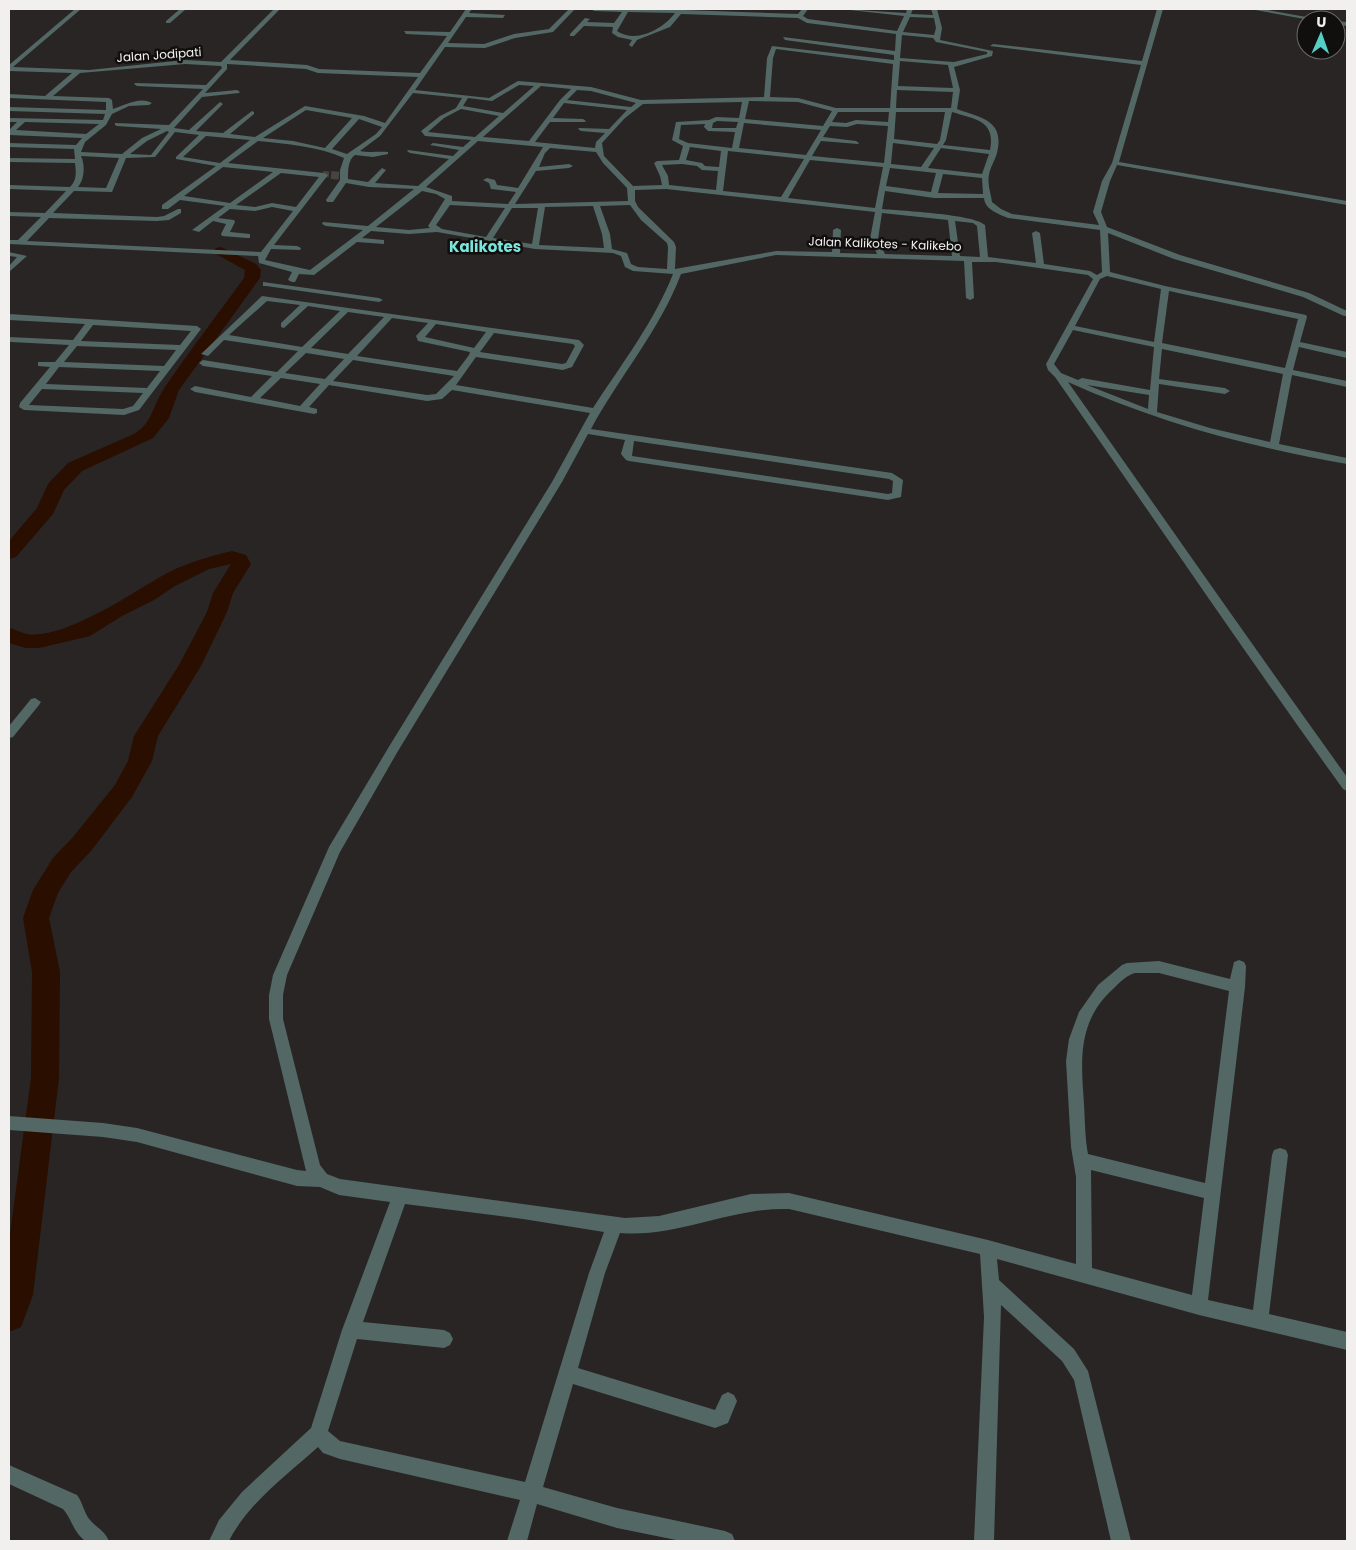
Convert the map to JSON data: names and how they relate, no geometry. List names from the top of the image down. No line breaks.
{"streets":{"street":["Jalan Jodipati","Jalan Kalikotes - Kalikebo"]},"districts":["Kalikotes"],"north":"top"}
